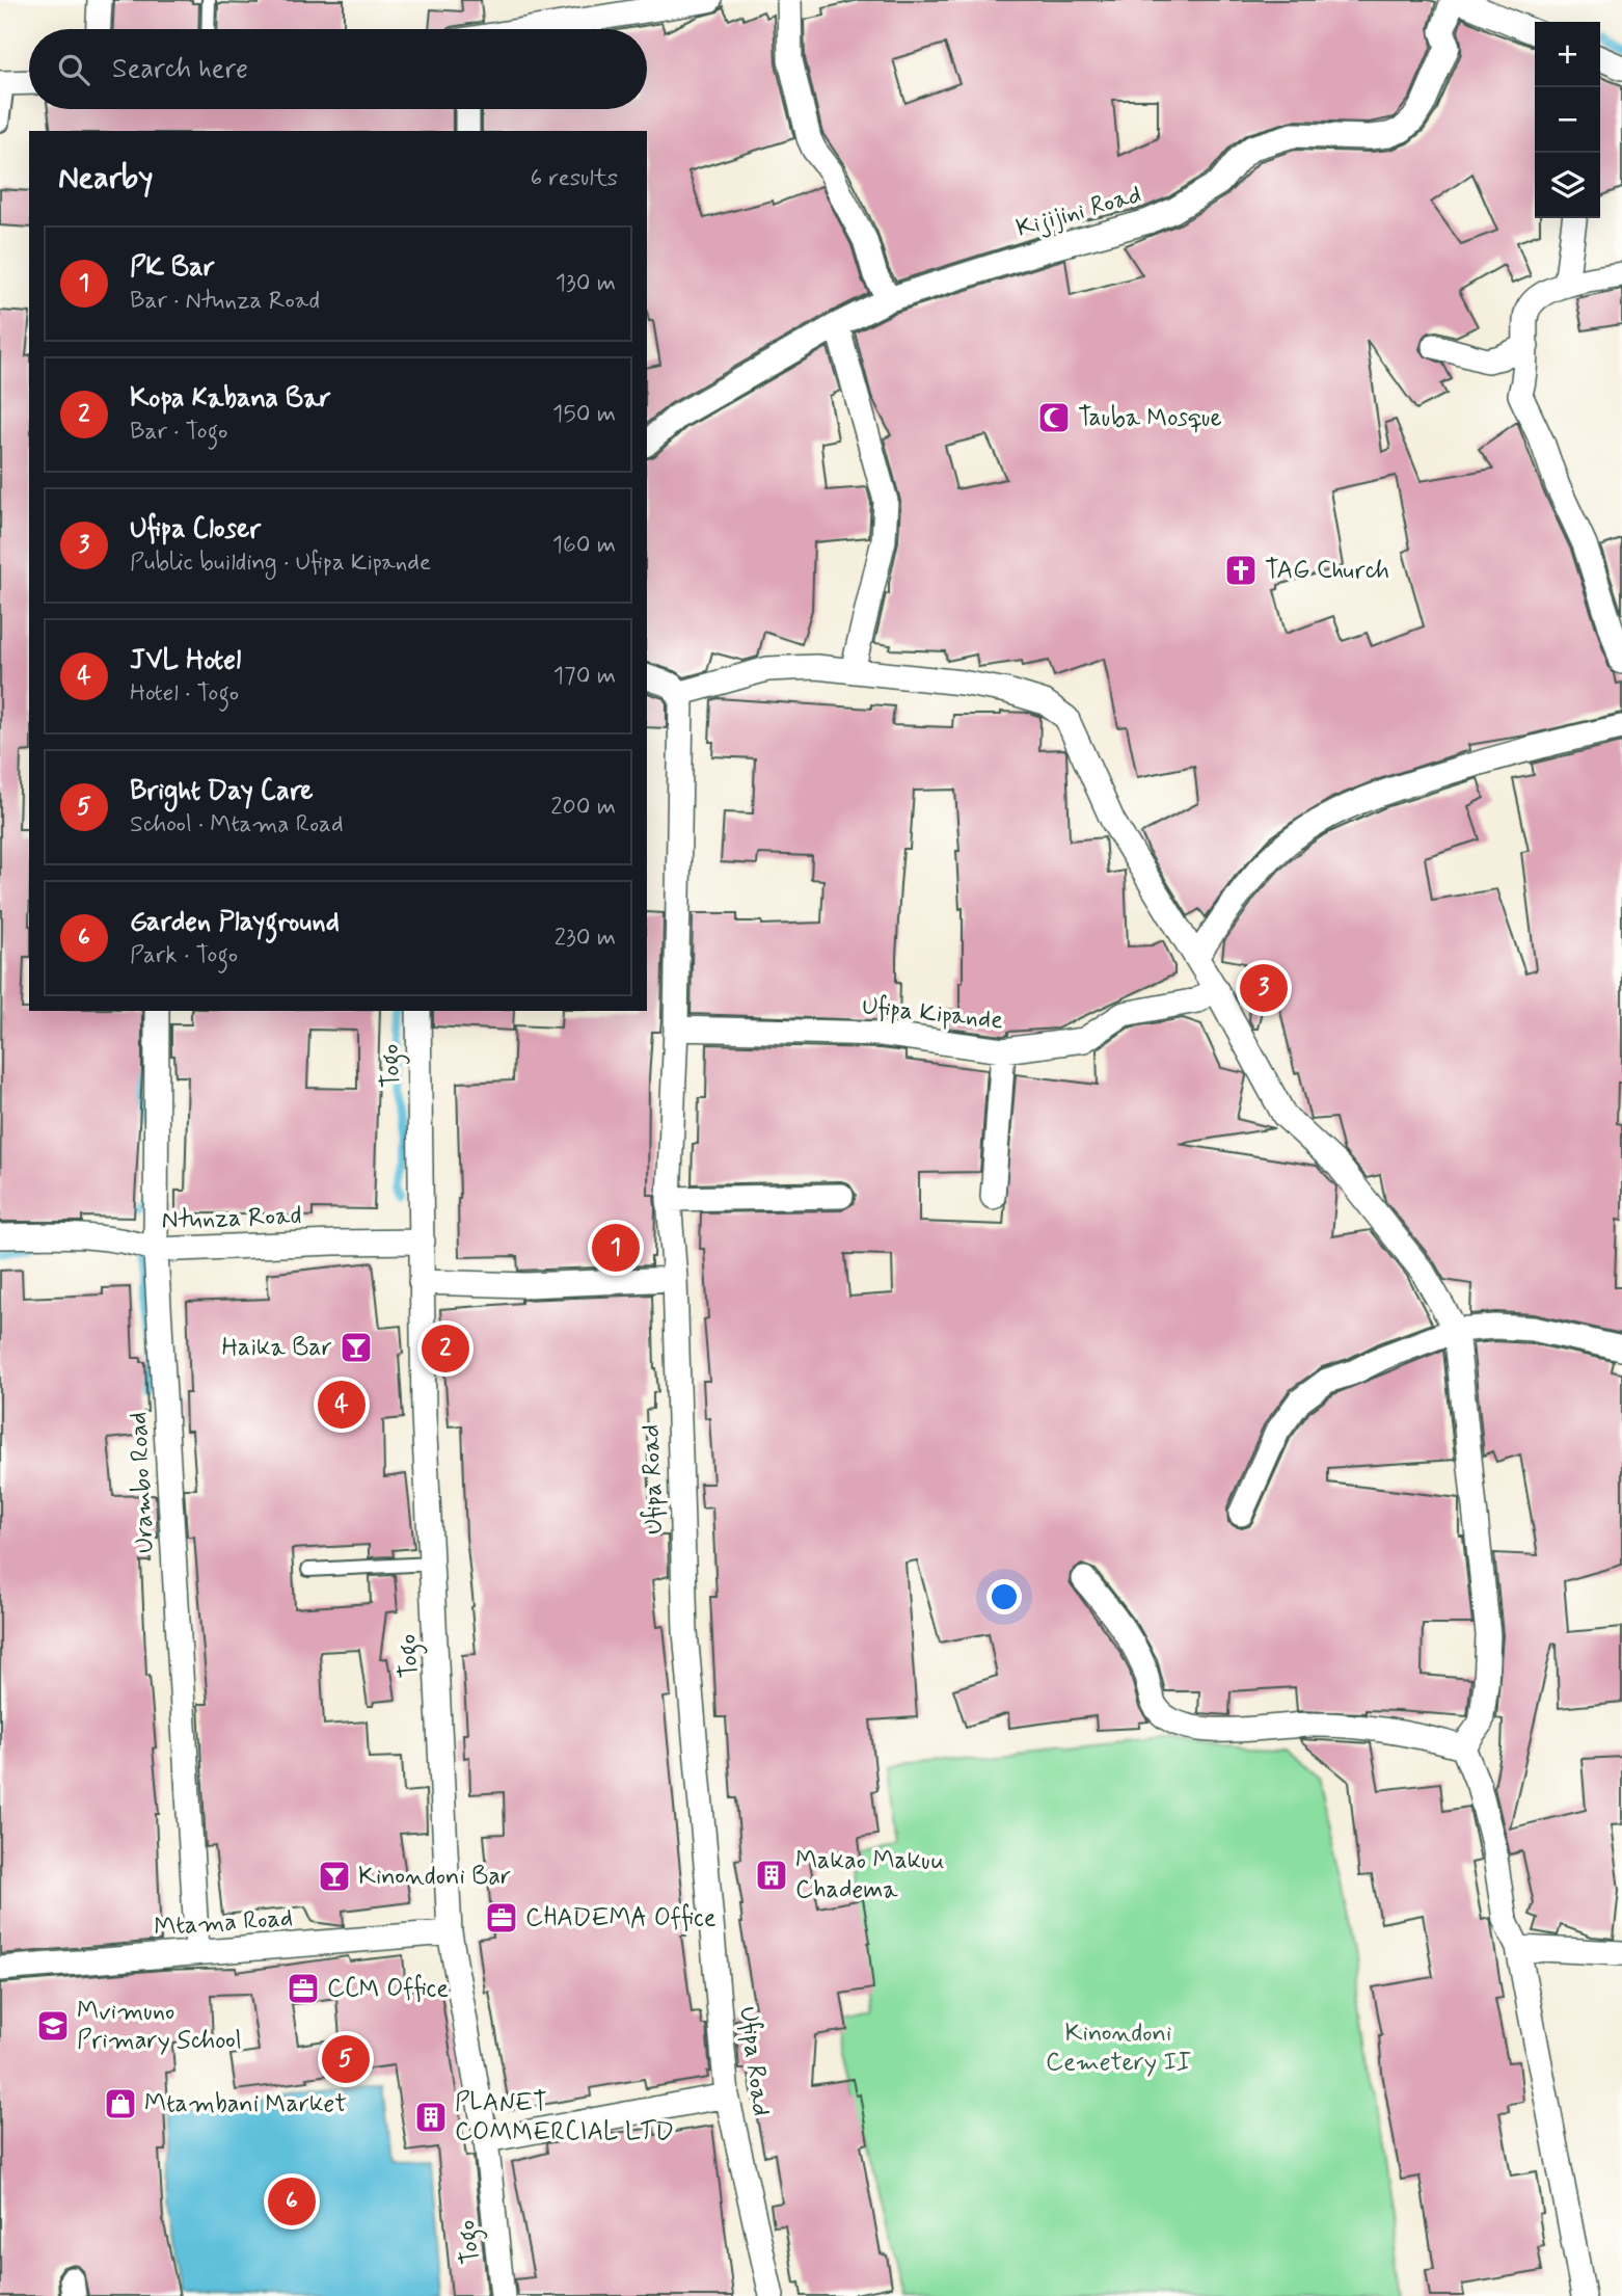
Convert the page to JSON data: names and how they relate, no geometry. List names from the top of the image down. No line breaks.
{"streets":{"street":["Kijijini Road","Ufipa Kipande","Togo","Ntunza Road","Ufipa Road","Urambo Road","Mtama Road"]},"crossings":[["Ufipa Kipande","Ufipa Road"],["Togo","Ntunza Road"],["Togo","Mtama Road"],["Ntunza Road","Urambo Road"],["Urambo Road","Mtama Road"]],"parks":["Kinondoni Cemetery II"],"places":{"mosque":["Tauba Mosque"],"church":["TAG Church"],"bar":["Haika Bar","Kinondoni Bar"],"building":["Makao Makuu Chadema","PLANET COMMERCIAL LTD"],"office":["CHADEMA Office","CCM Office"],"school or university":["Mvimuno Primary School"],"shop":["Mtambani Market"]},"page":{"map_buttons":["+","−"],"search":"Search here","heading":["Nearby","6 results"],"list":[{"mark":"1","name":"PK Bar","note":"Bar · Ntunza Road","value":"130 m"},{"mark":"2","name":"Kopa Kabana Bar","note":"Bar · Togo","value":"150 m"},{"mark":"3","name":"Ufipa Closer","note":"Public building · Ufipa Kipande","value":"160 m"},{"mark":"4","name":"JVL Hotel","note":"Hotel · Togo","value":"170 m"},{"mark":"5","name":"Bright Day Care","note":"School · Mtama Road","value":"200 m"},{"mark":"6","name":"Garden Playground","note":"Park · Togo","value":"230 m"}],"pins":["3","1","2","4","5","6"]}}
